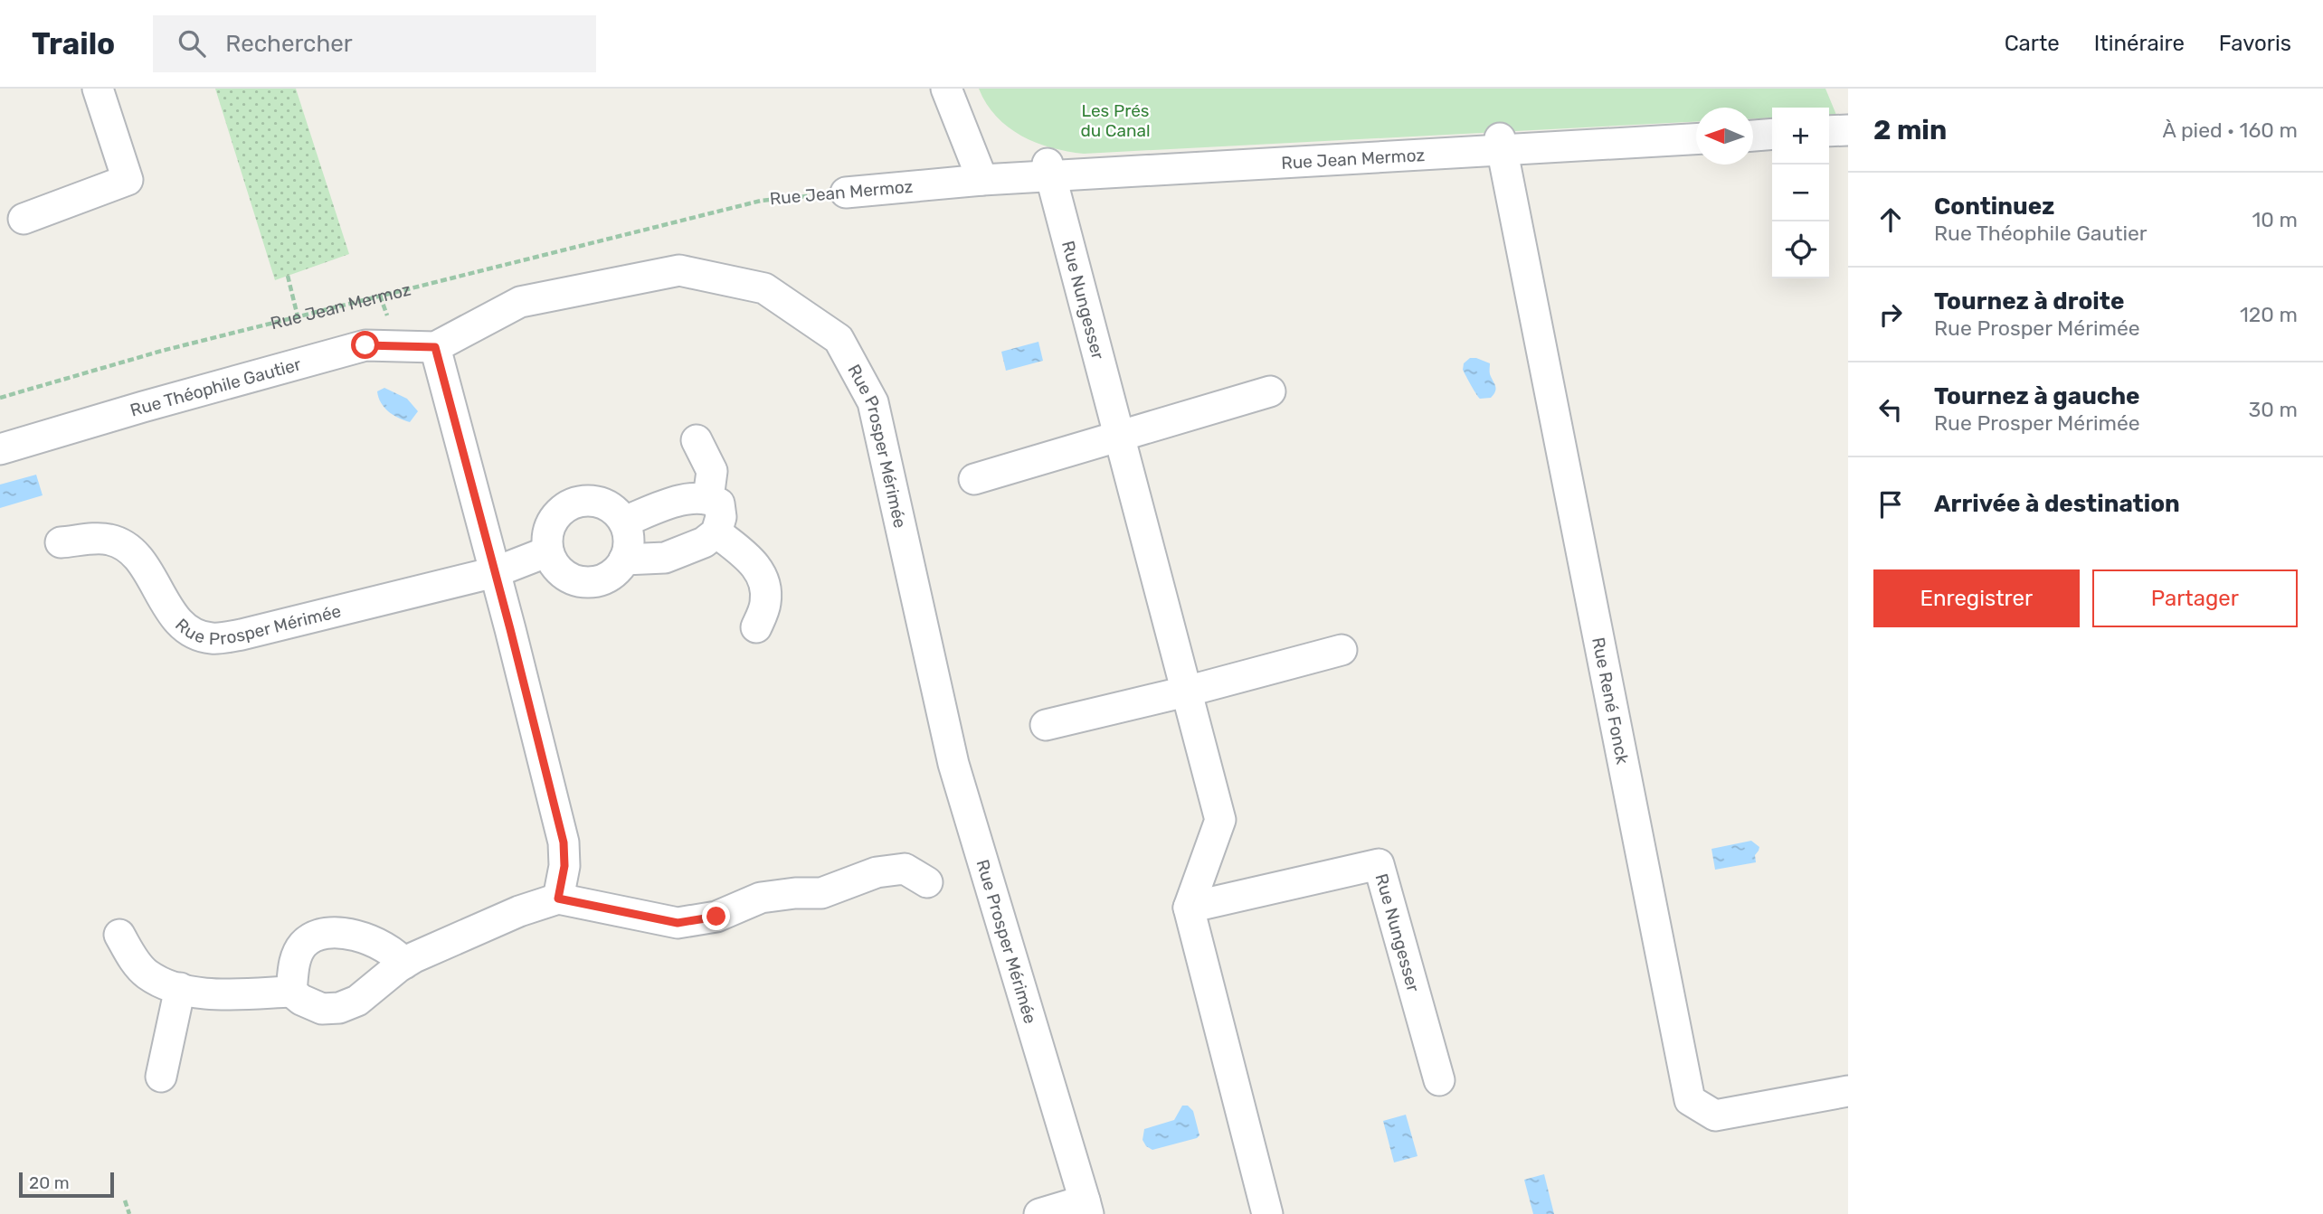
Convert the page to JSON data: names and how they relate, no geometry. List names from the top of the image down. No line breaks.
{"streets":{"street":["Rue Jean Mermoz","Rue Nungesser","Rue Théophile Gautier","Rue Prosper Mérimée","Rue René Fonck"]},"crossings":[["Rue Jean Mermoz","Rue Nungesser"],["Rue Jean Mermoz","Rue René Fonck"],["Rue Théophile Gautier","Rue Prosper Mérimée"]],"parks":["Les Prés du Canal"],"scale_bar":"20 m","north":"left","page":{"header":"Trailo","search":"Rechercher","nav":["Carte","Itinéraire","Favoris"],"heading":["2 min","À pied · 160 m"],"map_buttons":["+","−"],"list":[["Continuez","Rue Théophile Gautier","10 m"],["Tournez à droite","Rue Prosper Mérimée","120 m"],["Tournez à gauche","Rue Prosper Mérimée","30 m"],"Arrivée à destination"],"buttons":["Enregistrer","Partager"],"scale":"20 m"}}
